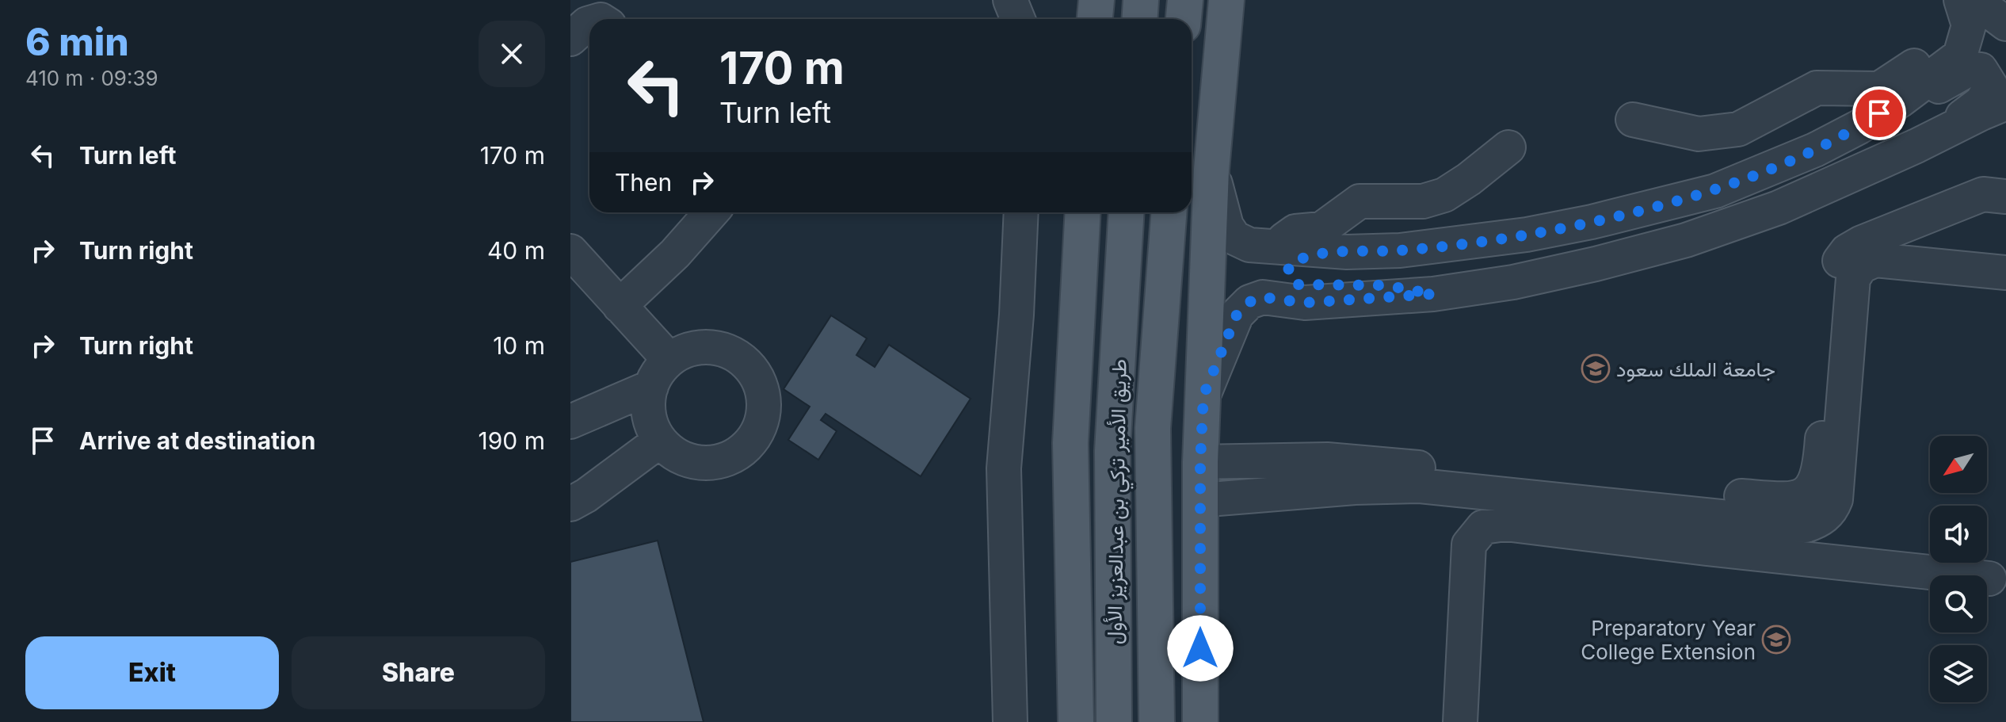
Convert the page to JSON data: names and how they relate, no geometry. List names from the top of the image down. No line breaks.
{"streets":{"main road":["طريق الأمير تركي بن عبدالعزيز الأول"]},"places":{"school or university":["جامعة الملك سعود","Preparatory Year College Extension"]},"north":"bottom left","page":{"heading":["6 min","410 m · 09:39"],"turn":["170 m","Turn left"],"list":[{"name":"Turn left","value":"170 m"},{"name":"Turn right","value":"40 m"},{"name":"Turn right","value":"10 m"},{"name":"Arrive at destination","value":"190 m"}],"then":"Then","buttons":["Exit","Share"]}}
